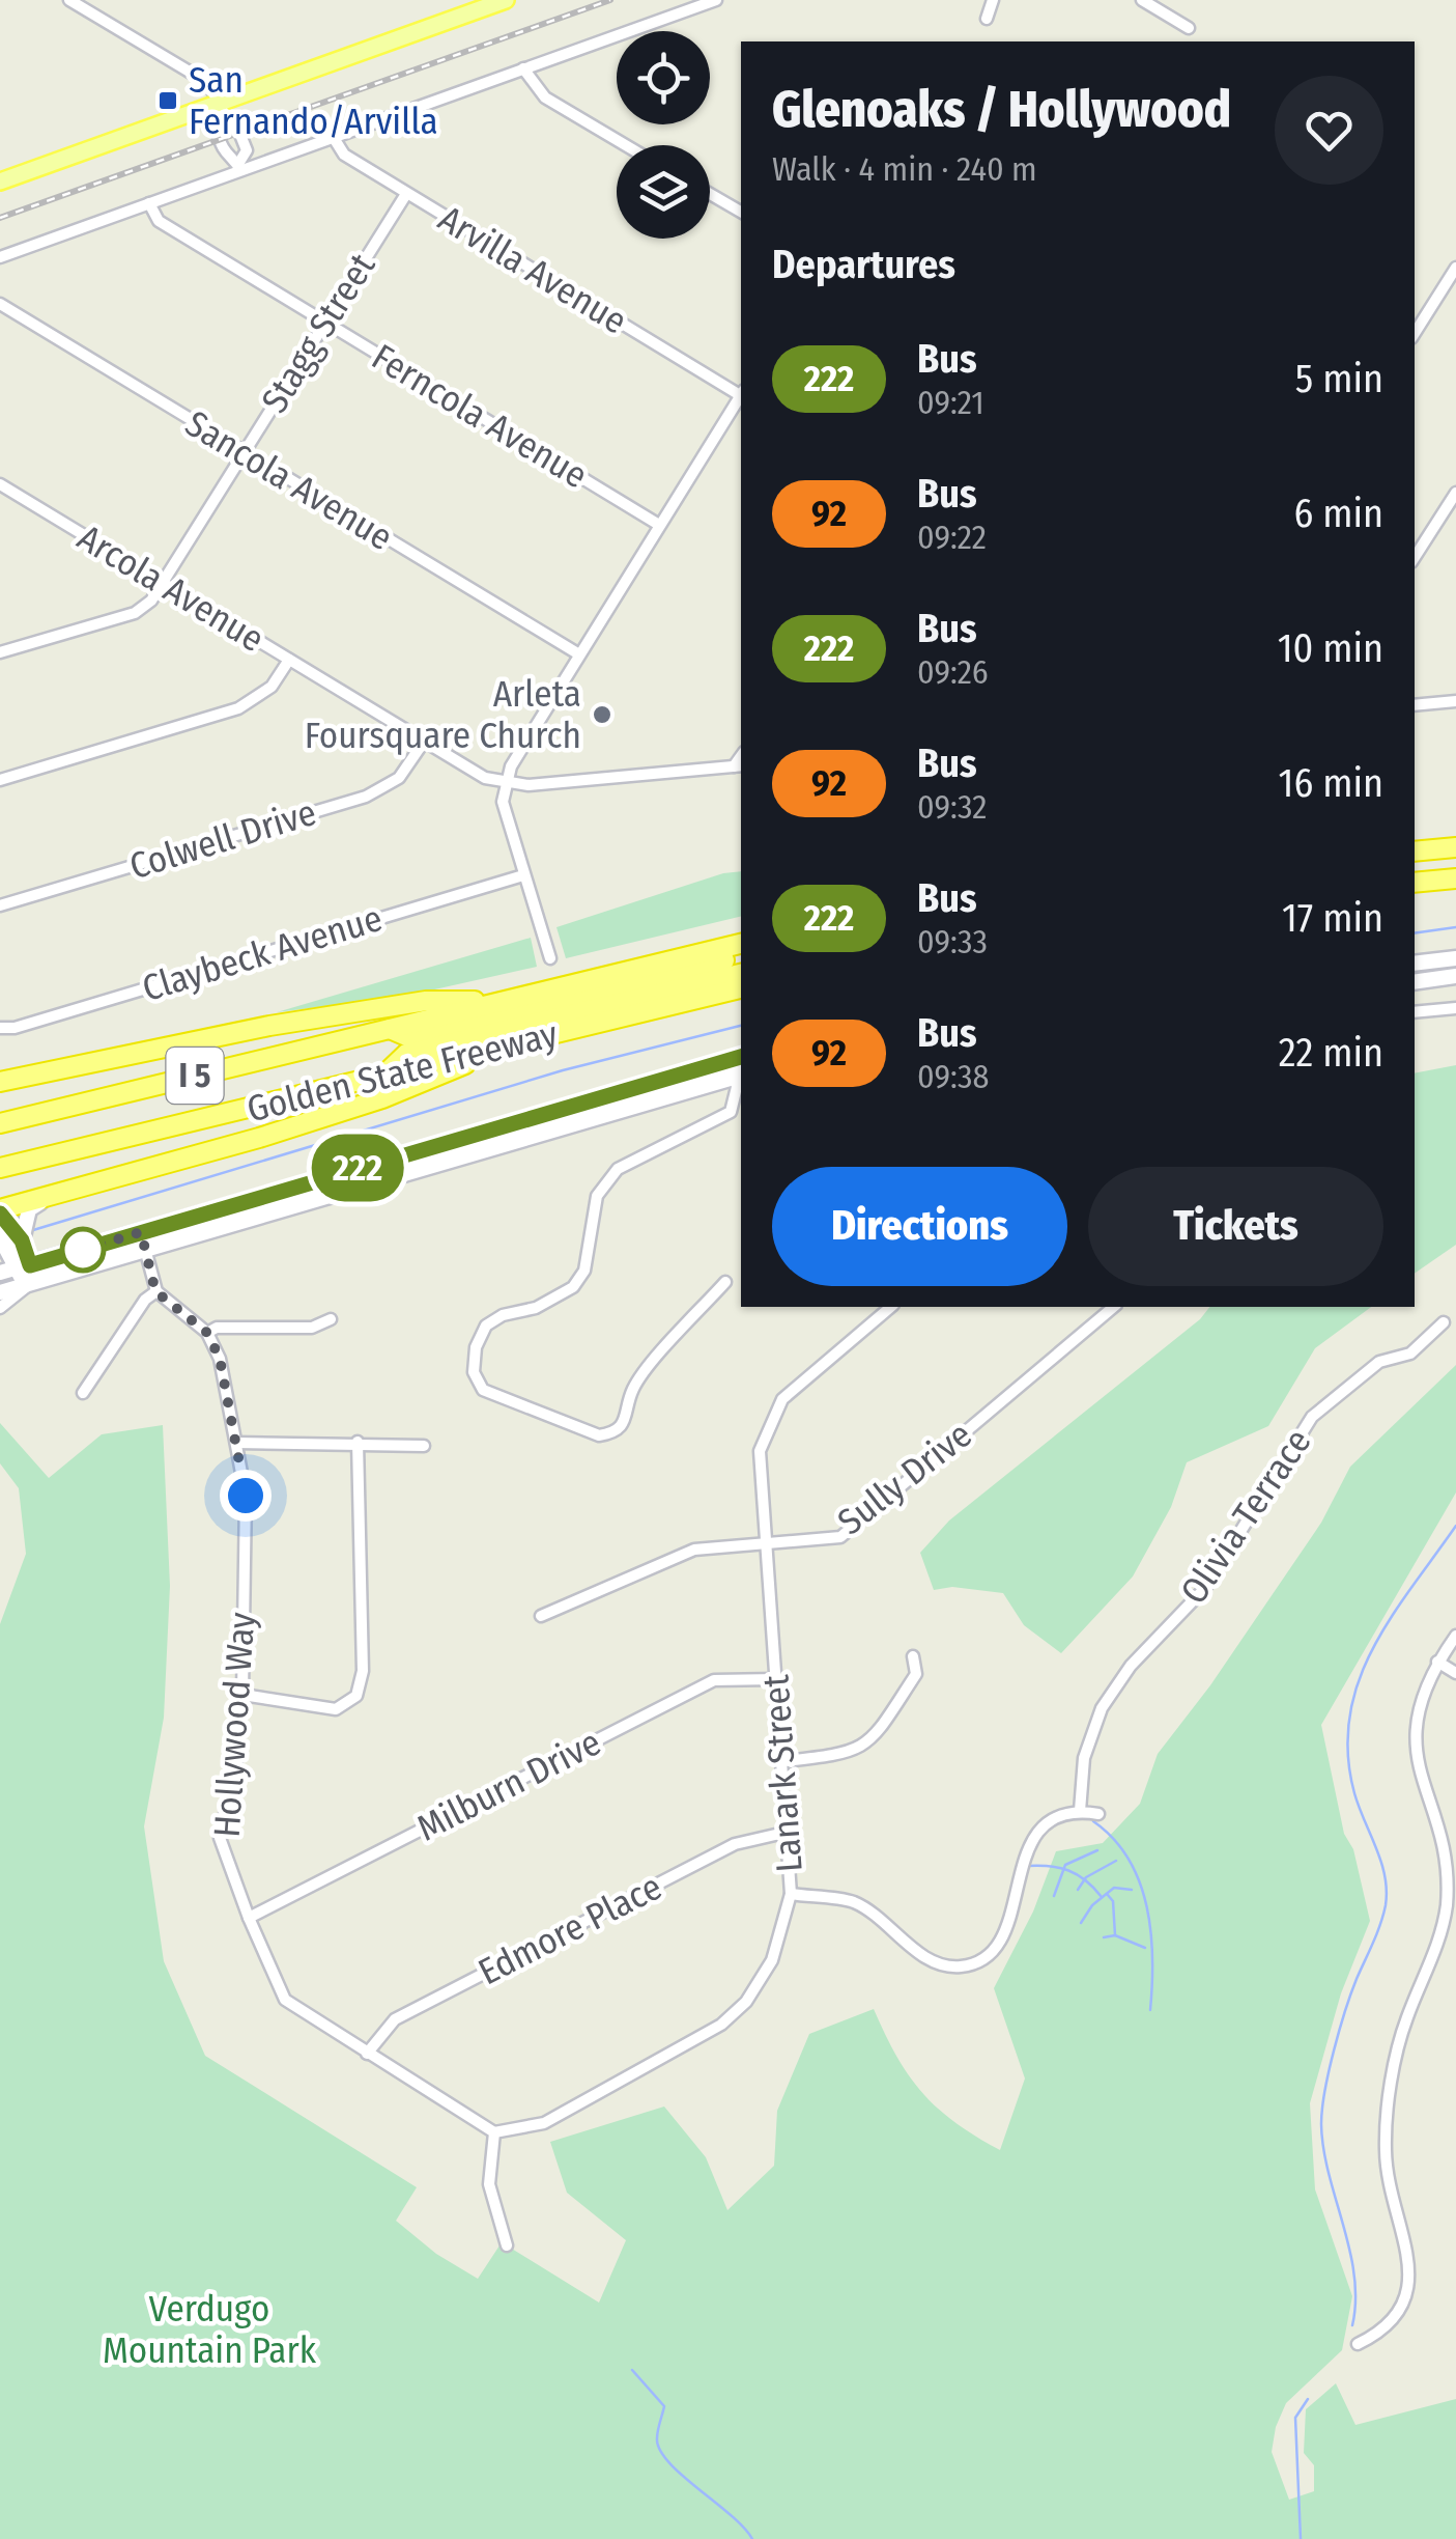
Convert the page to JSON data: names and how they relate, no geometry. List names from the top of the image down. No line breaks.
{"streets":{"highway":["Golden State Freeway","I 5"],"street":["Arvilla Avenue","Stagg Street","Ferncola Avenue","Sancola Avenue","Arcola Avenue","Colwell Drive","Claybeck Avenue","Sully Drive","Olivia Terrace","Hollywood Way","Lanark Street","Milburn Drive","Edmore Place"]},"crossings":[["Arvilla Avenue","Stagg Street"],["Stagg Street","Ferncola Avenue"],["Stagg Street","Sancola Avenue"],["Stagg Street","Arcola Avenue"],["Arcola Avenue","Colwell Drive"],["Sully Drive","Lanark Street"],["Hollywood Way","Lanark Street"],["Hollywood Way","Milburn Drive"],["Hollywood Way","Edmore Place"],["Lanark Street","Milburn Drive"],["Lanark Street","Edmore Place"]],"parks":["Verdugo Mountain Park"],"places":{"transit":["San Fernando/Arvilla"],"other":["Arleta Foursquare Church"]},"lines":["bus line 222"],"page":{"on_map":"222","heading":[["Glenoaks / Hollywood","Walk · 4 min · 240 m"],"Departures"],"list":[{"mark":"222","name":"Bus","note":"09:21","value":"5 min"},{"mark":"92","name":"Bus","note":"09:22","value":"6 min"},{"mark":"222","name":"Bus","note":"09:26","value":"10 min"},{"mark":"92","name":"Bus","note":"09:32","value":"16 min"},{"mark":"222","name":"Bus","note":"09:33","value":"17 min"},{"mark":"92","name":"Bus","note":"09:38","value":"22 min"}],"buttons":["Directions","Tickets"]}}
